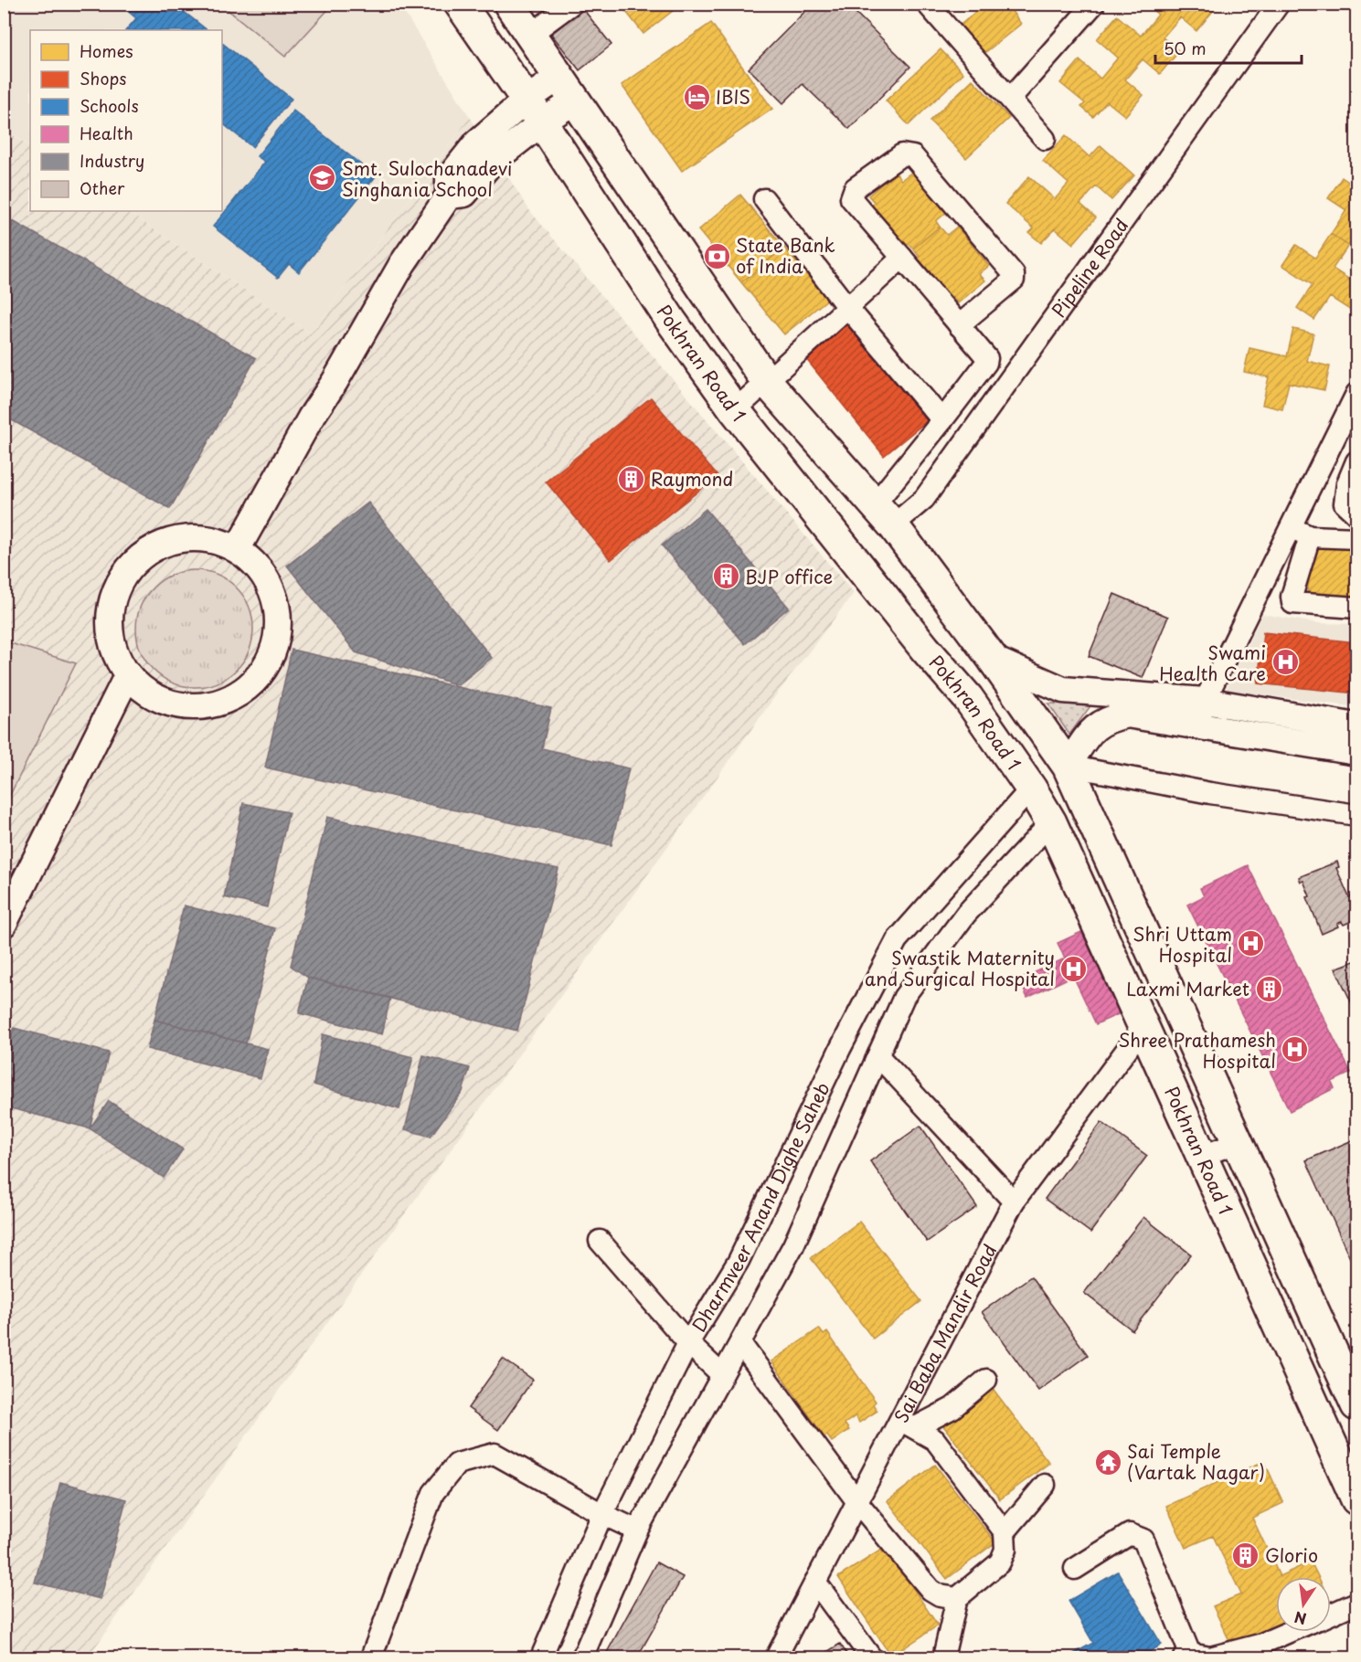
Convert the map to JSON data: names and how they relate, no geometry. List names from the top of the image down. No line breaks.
{"streets":{"main road":["Pokhran Road 1"],"street":["Pipeline Road","Dharmveer Anand Dighe Saheb","Sai Baba Mandir Road"]},"crossings":[["Pokhran Road 1","Dharmveer Anand Dighe Saheb"],["Pokhran Road 1","Sai Baba Mandir Road"]],"places":{"hotel":["IBIS"],"school or university":["Smt. Sulochanadevi Singhania School"],"bank":["State Bank of India"],"building":["Raymond","BJP office","Laxmi Market","Glorio"],"hospital":["Swami Health Care","Shri Uttam Hospital","Swastik Maternity and Surgical Hospital","Shree Prathamesh Hospital"],"temple":["Sai Temple (Vartak Nagar)"]},"legend":["Homes","Shops","Schools","Health","Industry","Other"],"scale_bar":"50 m","north":"bottom"}
